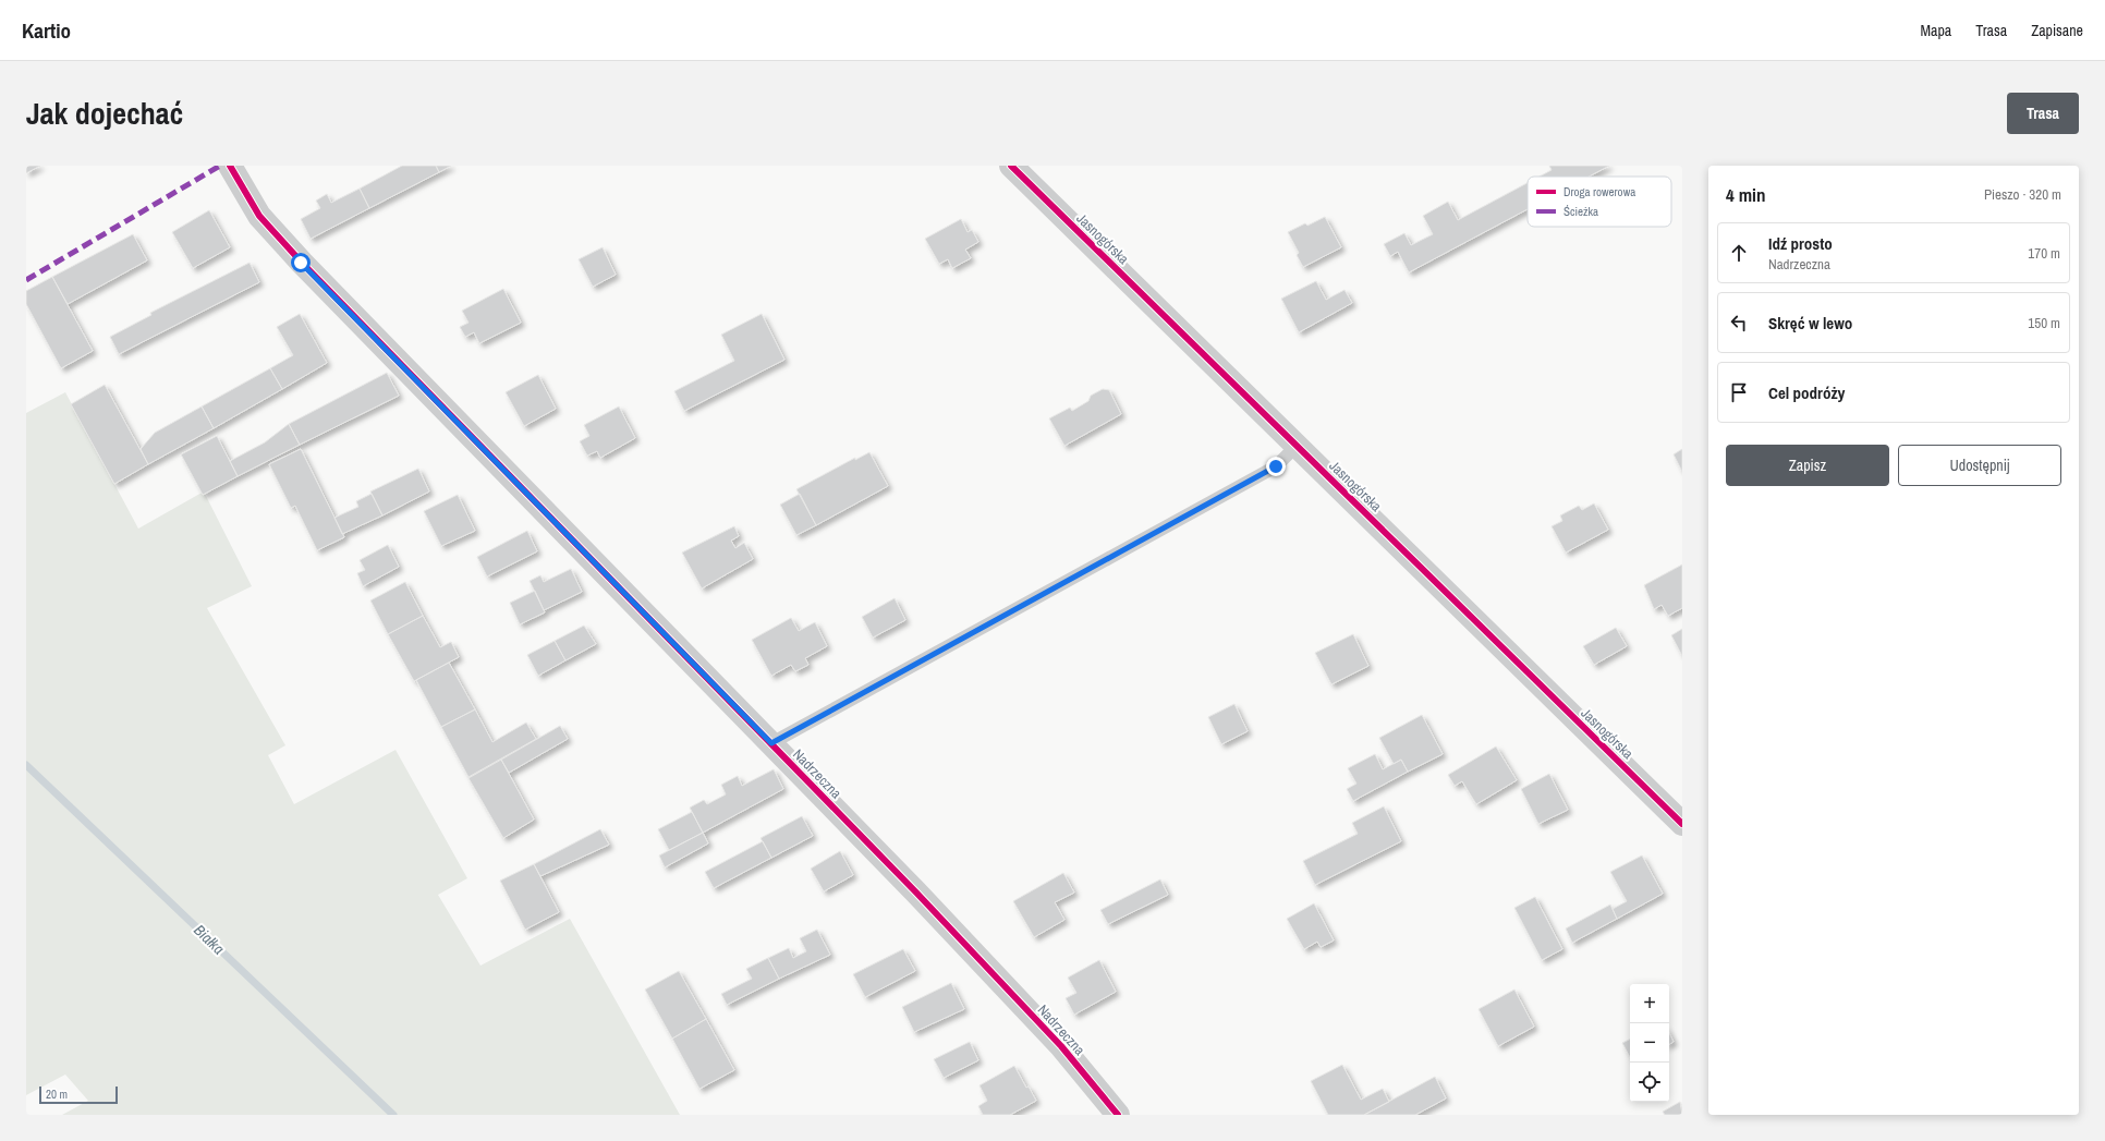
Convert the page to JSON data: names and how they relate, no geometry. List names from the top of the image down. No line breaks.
{"streets":{"street":["Jasnogórska","Nadrzeczna"]},"water":["Białka"],"legend":["Droga rowerowa","Ścieżka"],"scale_bar":"20 m","page":{"header":"Kartio","nav":["Mapa","Trasa","Zapisane"],"title":"Jak dojechać","buttons":["Trasa",["Zapisz","Udostępnij"]],"heading":["4 min","Pieszo · 320 m"],"list":[["Idź prosto","Nadrzeczna","170 m"],["Skręć w lewo","150 m"],"Cel podróży"],"map_buttons":["+","−"],"scale":"20 m"}}
